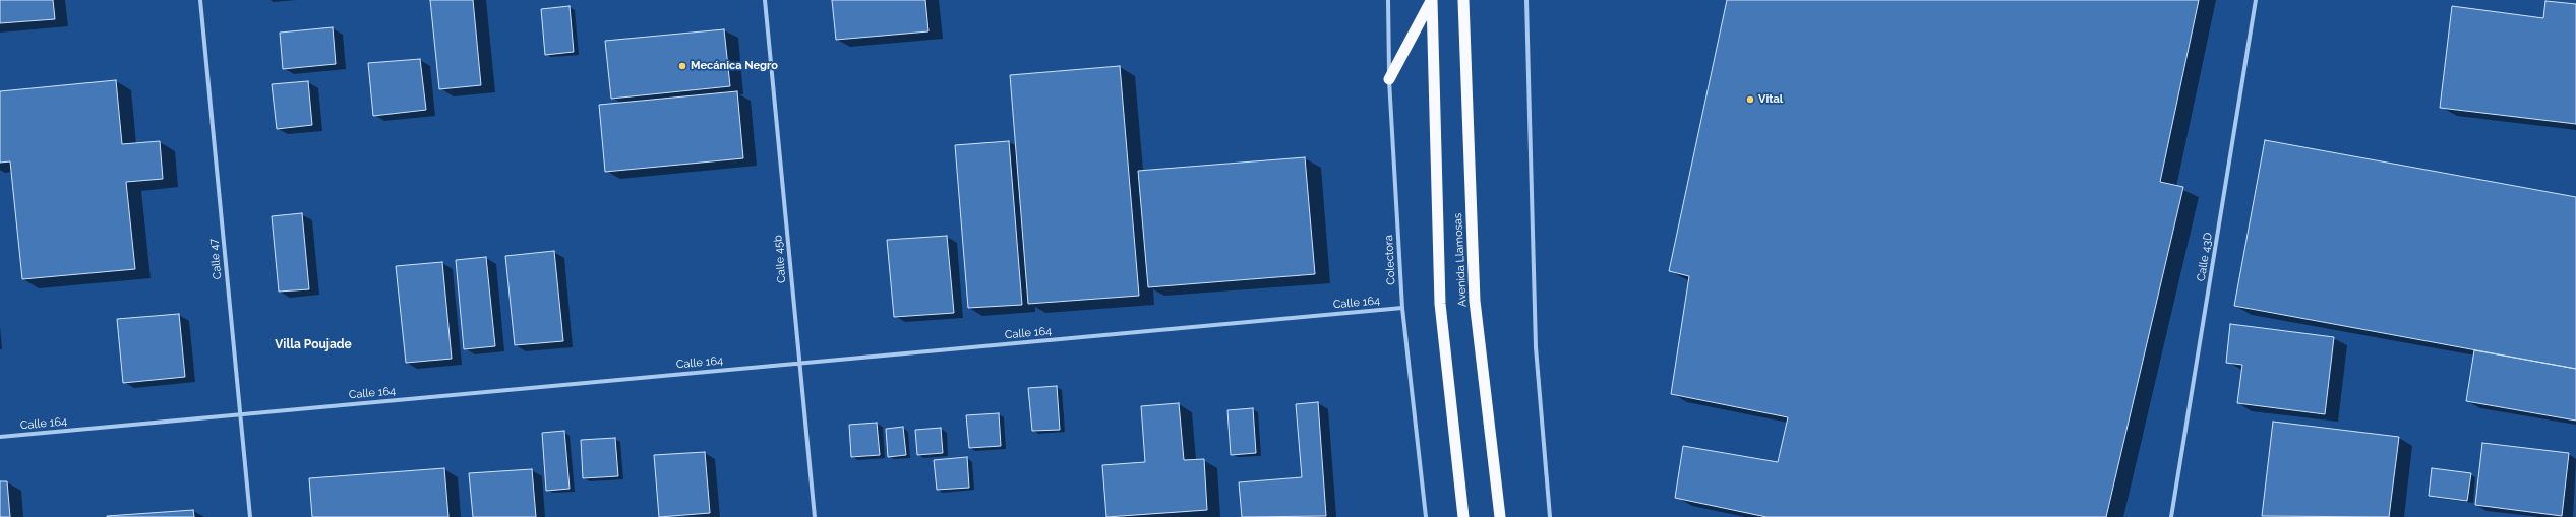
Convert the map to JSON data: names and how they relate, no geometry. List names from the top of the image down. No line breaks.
{"streets":{"highway":["Avenida Llamosas"],"street":["Calle 43D","Calle 47","Calle 45b","Colectora","Calle 164"]},"crossings":[["Calle 47","Calle 164"],["Calle 45b","Calle 164"],["Colectora","Calle 164"]],"districts":["Villa Poujade"],"places":["Mecánica Negro","Vital"]}
